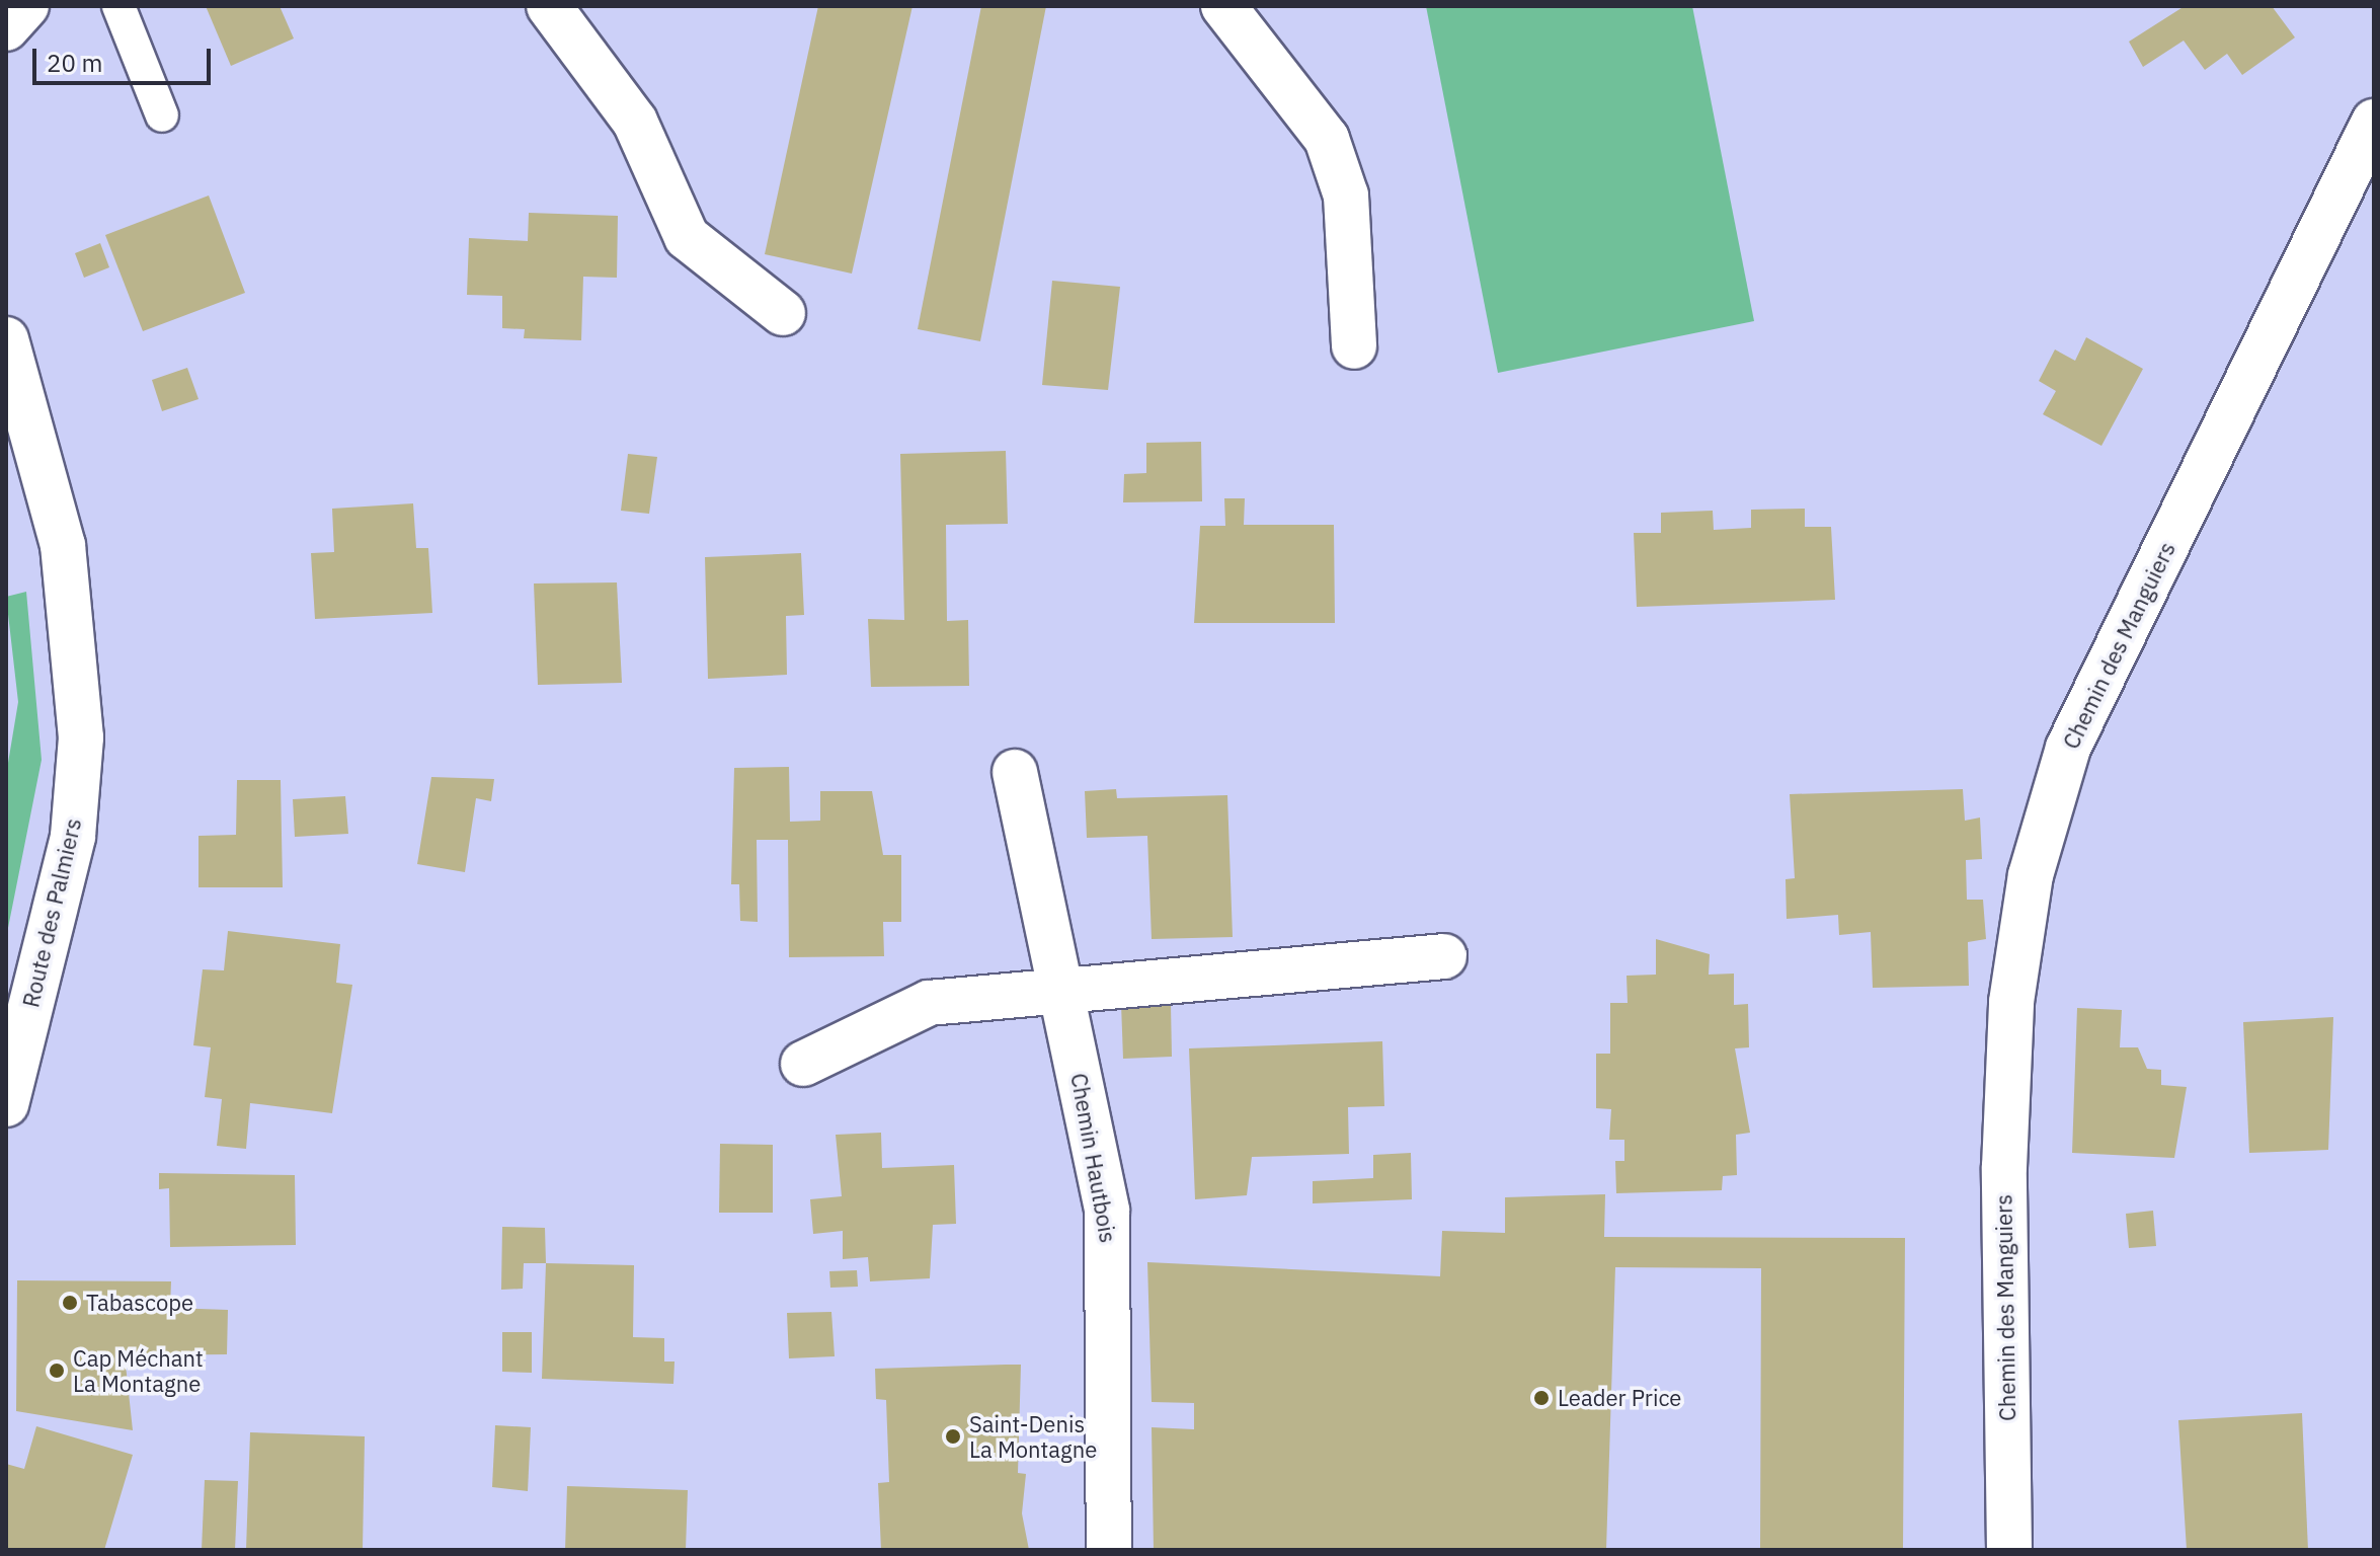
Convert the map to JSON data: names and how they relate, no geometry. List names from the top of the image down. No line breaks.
{"streets":{"street":["Chemin des Manguiers","Route des Palmiers","Chemin Hautbois"]},"places":["Tabascope","Cap Méchant La Montagne","Leader Price","Saint-Denis La Montagne"],"scale_bar":"20 m"}
